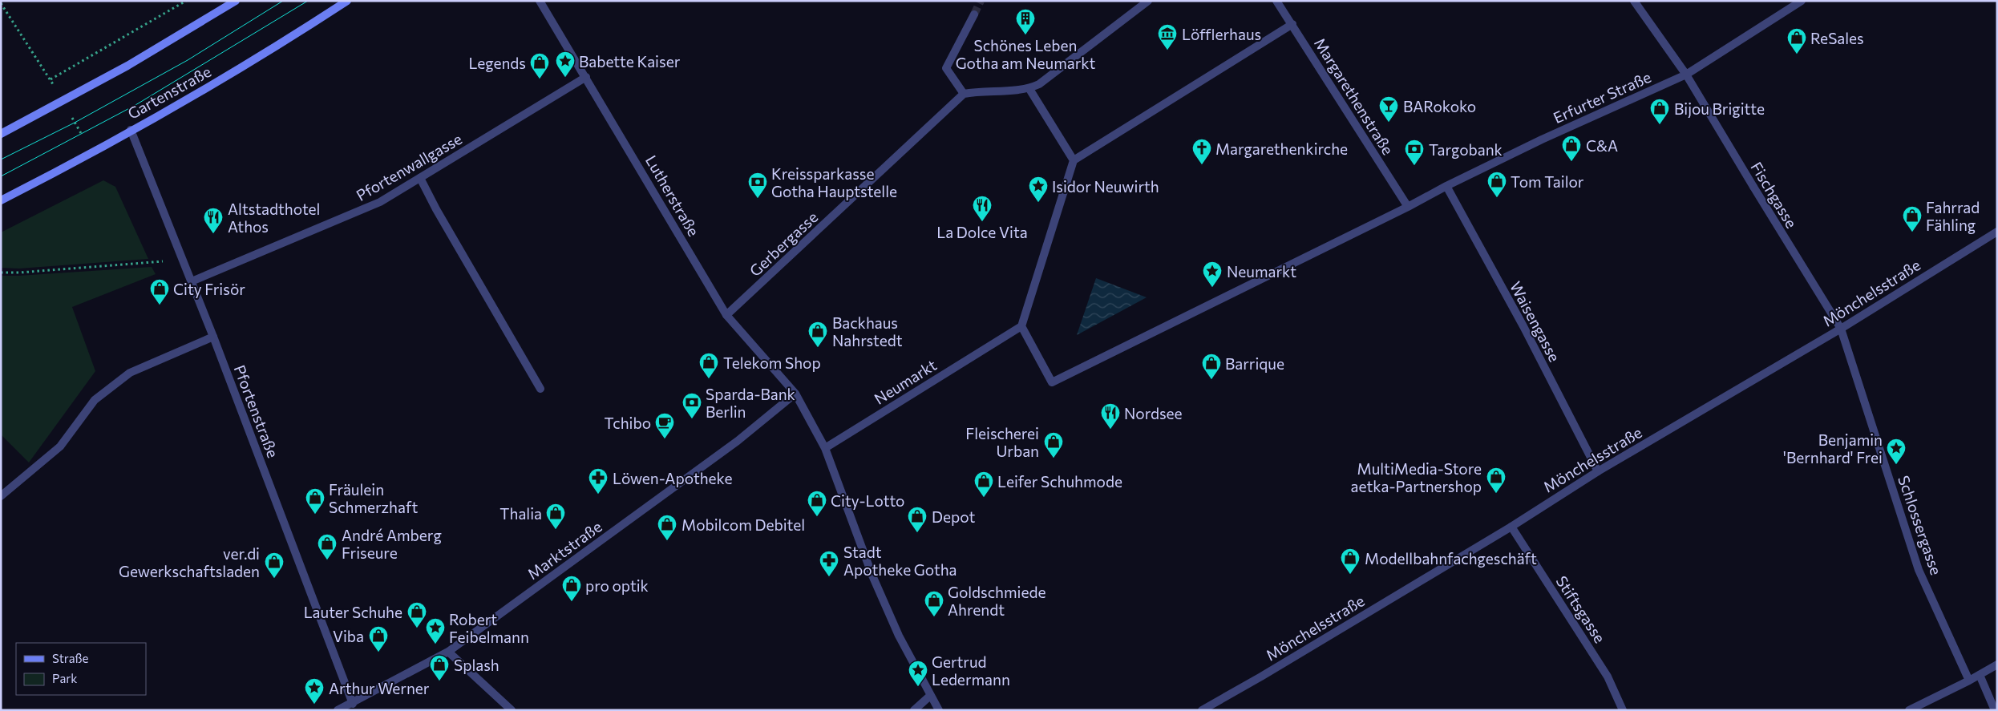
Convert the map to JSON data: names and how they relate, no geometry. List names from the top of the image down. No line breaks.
{"streets":{"main road":["Gartenstraße"],"street":["Margarethenstraße","Erfurter Straße","Pfortenwallgasse","Fischgasse","Lutherstraße","Gerbergasse","Mönchelsstraße","Waisengasse","Neumarkt","Pfortenstraße","Schlossergasse","Marktstraße","Stiftsgasse"]},"crossings":[["Gartenstraße","Pfortenstraße"],["Margarethenstraße","Erfurter Straße"],["Erfurter Straße","Fischgasse"],["Erfurter Straße","Waisengasse"],["Pfortenwallgasse","Lutherstraße"],["Pfortenwallgasse","Pfortenstraße"],["Fischgasse","Mönchelsstraße"],["Fischgasse","Schlossergasse"],["Lutherstraße","Gerbergasse"],["Lutherstraße","Marktstraße"],["Mönchelsstraße","Waisengasse"],["Mönchelsstraße","Schlossergasse"],["Mönchelsstraße","Stiftsgasse"],["Pfortenstraße","Marktstraße"]],"places":{"building":["Schönes Leben Gotha am Neumarkt"],"museum":["Löfflerhaus"],"shop":["ReSales","Legends","Bijou Brigitte","C&A","Tom Tailor","Fahrrad Fähling","City Frisör","Backhaus Nahrstedt","Telekom Shop","Barrique","Fleischerei Urban","MultiMedia-Store aetka-Partnershop","Leifer Schuhmode","Fräulein Schmerzhaft","City-Lotto","Thalia","Depot","Mobilcom Debitel","André Amberg Friseure","Modellbahnfachgeschäft","ver.di Gewerkschaftsladen","pro optik","Goldschmiede Ahrendt","Lauter Schuhe","Viba","Splash"],"place":["Babette Kaiser","Isidor Neuwirth","Neumarkt","Benjamin 'Bernhard' Frei","Robert Feibelmann","Gertrud Ledermann","Arthur Werner"],"bar":["BARokoko"],"church":["Margarethenkirche"],"bank":["Targobank","Kreissparkasse Gotha Hauptstelle","Sparda-Bank Berlin"],"restaurant":["La Dolce Vita","Altstadthotel Athos","Nordsee"],"cafe":["Tchibo"],"pharmacy":["Löwen-Apotheke","Stadt Apotheke Gotha"]},"legend":["Straße","Park"]}
